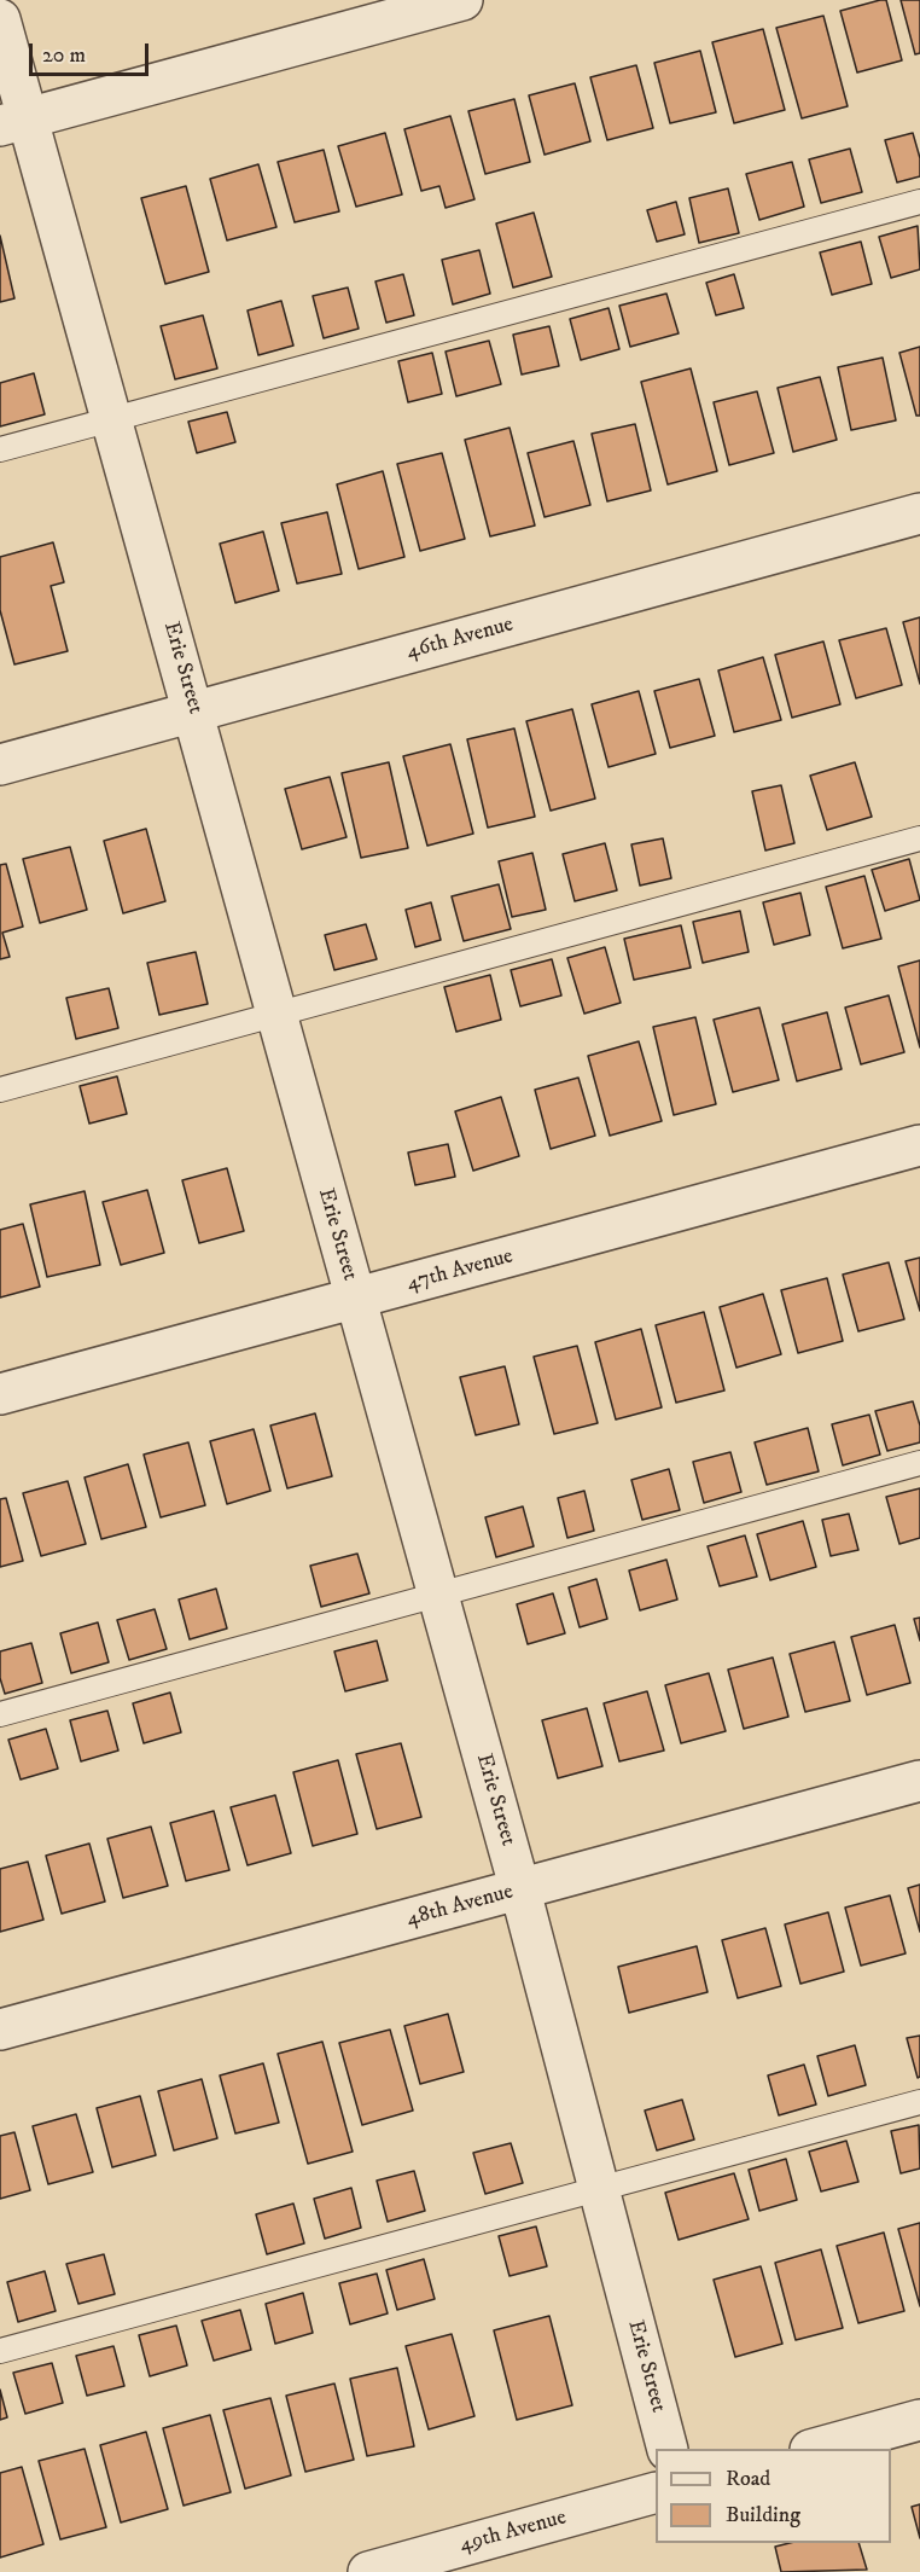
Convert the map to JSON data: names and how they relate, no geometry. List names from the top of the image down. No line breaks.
{"streets":{"street":["46th Avenue","Erie Street","47th Avenue","48th Avenue","49th Avenue"]},"crossings":[["46th Avenue","Erie Street"],["Erie Street","47th Avenue"],["Erie Street","48th Avenue"]],"legend":["Road","Building"],"scale_bar":"20 m"}
